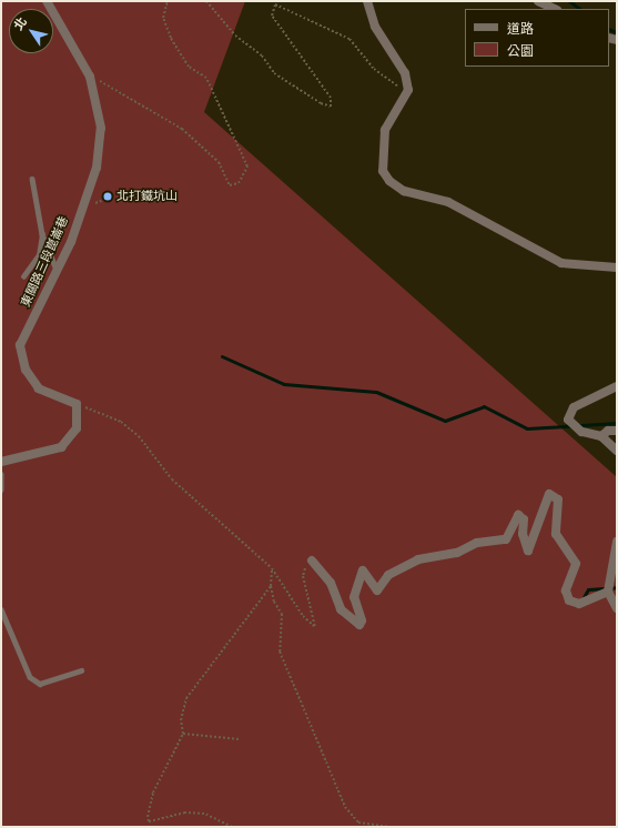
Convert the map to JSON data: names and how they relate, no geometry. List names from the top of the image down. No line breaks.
{"streets":{"street":["東關路三段崑崙巷"]},"places":["北打鐵坑山"],"legend":["道路","公園"],"north":"top left"}
